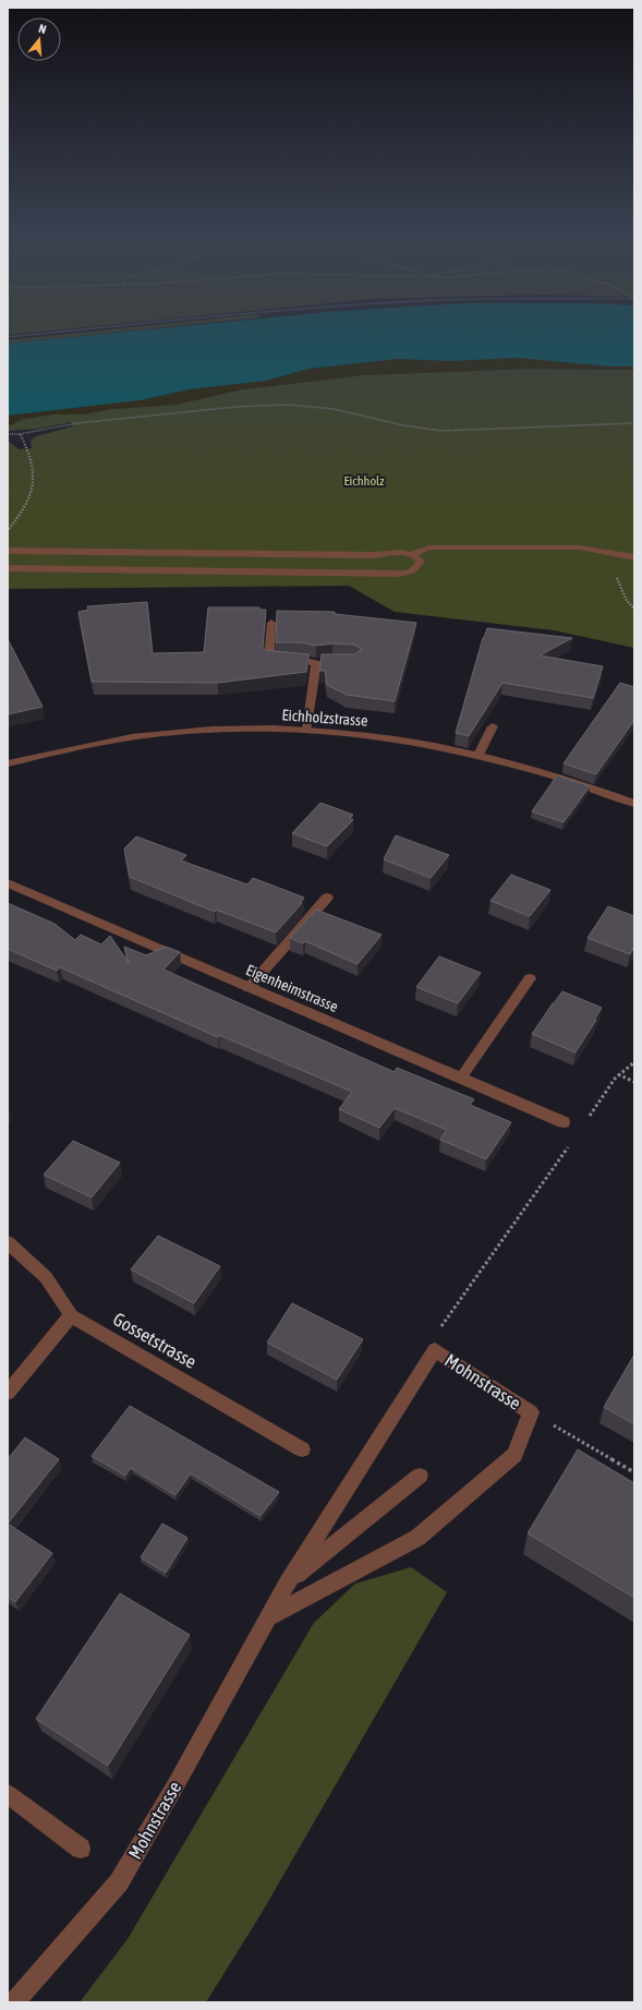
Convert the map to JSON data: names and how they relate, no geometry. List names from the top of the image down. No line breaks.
{"streets":{"street":["Eichholzstrasse","Eigenheimstrasse","Gossetstrasse","Mohnstrasse"]},"parks":["Eichholz"],"north":"top"}
